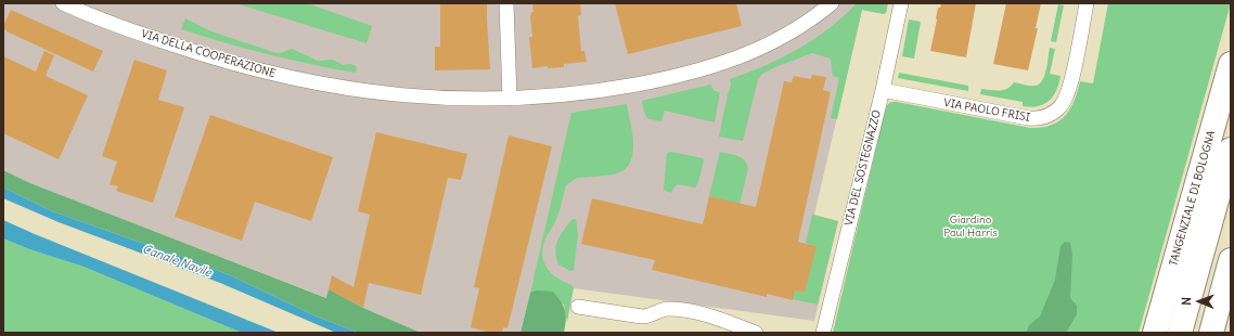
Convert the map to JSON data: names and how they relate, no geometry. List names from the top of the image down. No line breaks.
{"streets":{"highway":["TANGENZIALE DI BOLOGNA"],"street":["VIA DELLA COOPERAZIONE","VIA PAOLO FRISI","VIA DEL SOSTEGNAZZO"]},"crossings":[["VIA PAOLO FRISI","VIA DEL SOSTEGNAZZO"]],"water":["Canale Navile"],"parks":["Giardino Paul Harris"],"north":"left"}
